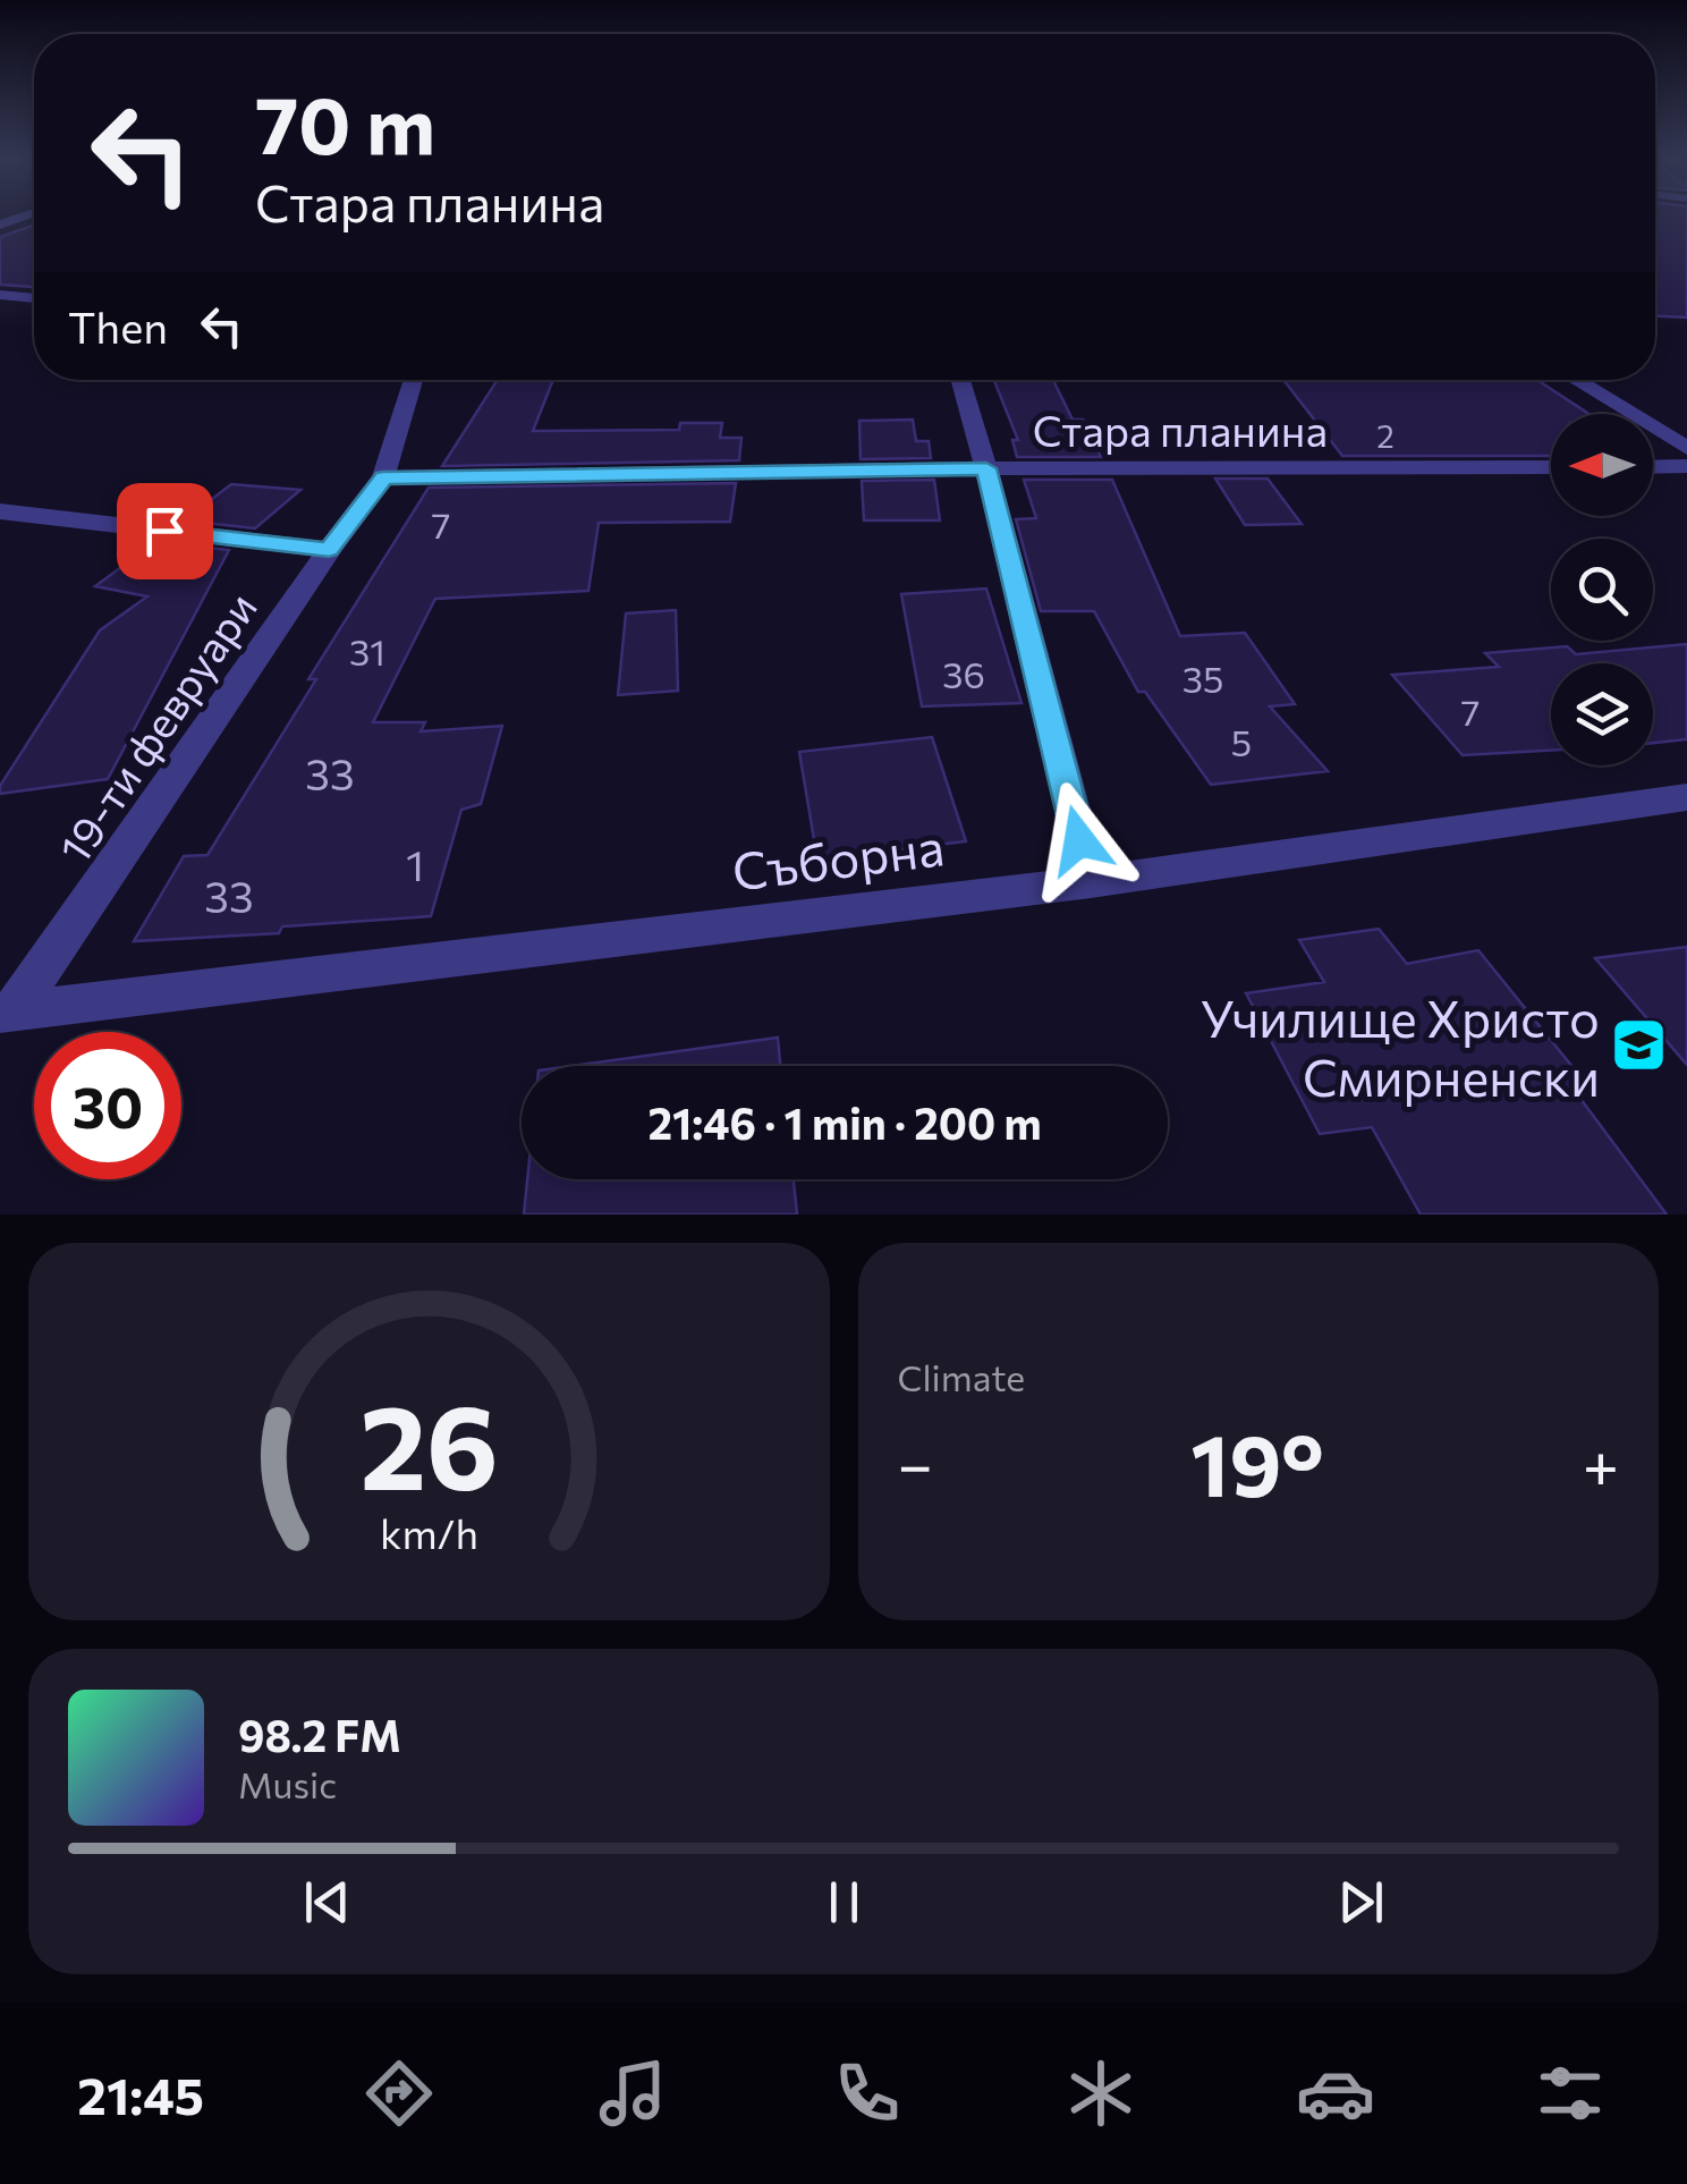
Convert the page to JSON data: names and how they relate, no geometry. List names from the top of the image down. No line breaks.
{"streets":{"street":["Стара планина","19-ти февруари","Съборна"]},"crossings":[["Стара планина","19-ти февруари"],["19-ти февруари","Съборна"]],"places":{"school or university":["Училище Христо Смирненски"]},"house_numbers":["2","7","31","36","35","7","5","33","1","33"],"north":"left","page":{"turn":["70 m","Стара планина"],"then":"Then","limit":"30","trip":"21:46 · 1 min · 200 m","tile":"Climate","heat":["−","19°","+"],"song":["98.2 FM","Music"],"tabs":"21:45","gauge":["26","km/h"]}}
